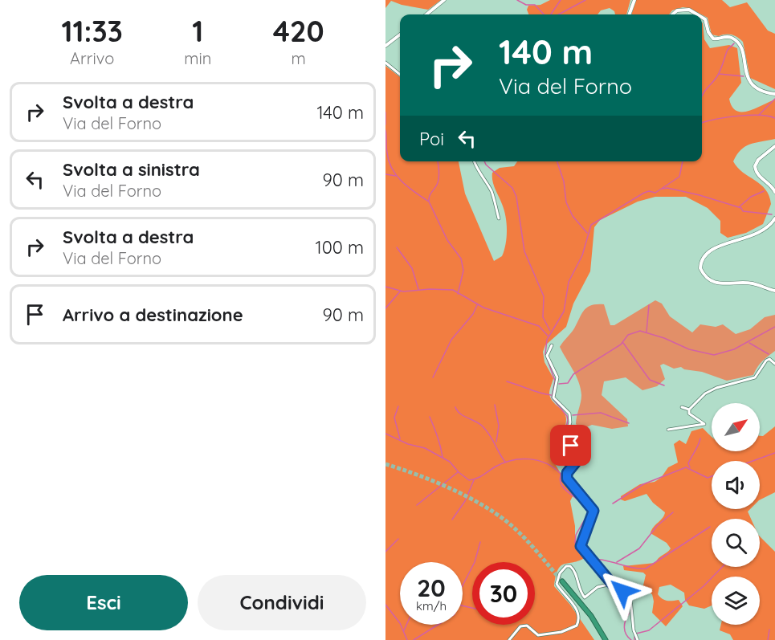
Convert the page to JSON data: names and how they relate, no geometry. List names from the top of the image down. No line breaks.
{"north":"top right","page":{"eta":["11:33","Arrivo","1","min","420","m"],"turn":["140 m","Via del Forno"],"list":[{"name":"Svolta a destra","note":"Via del Forno","value":"140 m"},{"name":"Svolta a sinistra","note":"Via del Forno","value":"90 m"},{"name":"Svolta a destra","note":"Via del Forno","value":"100 m"},{"name":"Arrivo a destinazione","value":"90 m"}],"then":"Poi","speed":"20 km/h","limit":"30","buttons":["Esci","Condividi"]}}
